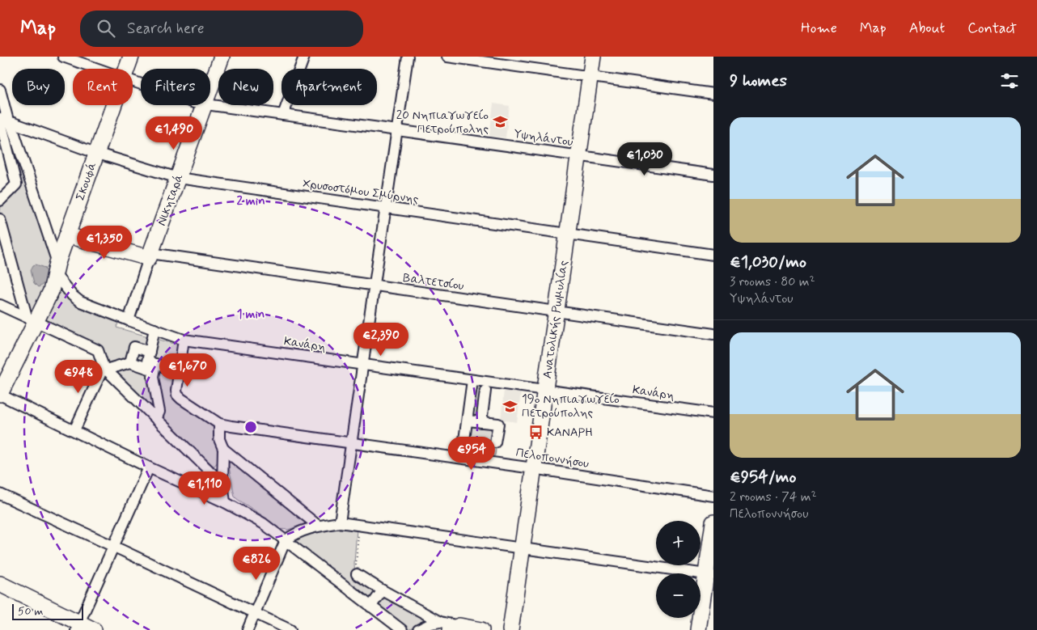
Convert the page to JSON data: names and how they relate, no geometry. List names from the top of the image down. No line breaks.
{"streets":{"street":["Υψηλάντου","Σκουφά","Χρυσοστόμου Σμύρνης","Νικηταρά","Βαλτετσίου","Ανατολικής Ρωμυλίας","Κανάρη","Πελοποννήσου"]},"crossings":[["Υψηλάντου","Ανατολικής Ρωμυλίας"],["Σκουφά","Χρυσοστόμου Σμύρνης"],["Σκουφά","Κανάρη"],["Χρυσοστόμου Σμύρνης","Νικηταρά"],["Χρυσοστόμου Σμύρνης","Ανατολικής Ρωμυλίας"],["Νικηταρά","Βαλτετσίου"],["Νικηταρά","Κανάρη"],["Βαλτετσίου","Ανατολικής Ρωμυλίας"],["Ανατολικής Ρωμυλίας","Κανάρη"],["Ανατολικής Ρωμυλίας","Πελοποννήσου"]],"places":{"school or university":["20 Νηπιαγωγείο Πετρούπολης","19ο Νηπιαγωγείο Πετρούπολης"],"bus stop":["ΚΑΝΑΡΗ"]},"scale_bar":"50 m","page":{"header":"Map","search":"Search here","nav":["Home","Map","About","Contact"],"heading":"9 homes","chip":["Buy","Rent","Filters","New","Apartment"],"list":[{"name":"€1,030/mo","note":"3 rooms · 80 m² · Υψηλάντου"},{"name":"€954/mo","note":"2 rooms · 74 m² · Πελοποννήσου"}],"price":["€1,490","€1,030","€1,350","€2,390","€1,670","€948","€954","€1,110","€826"],"map_buttons":["+","−"],"scale":"50 m"},"rings":["2 min","1 min"]}
